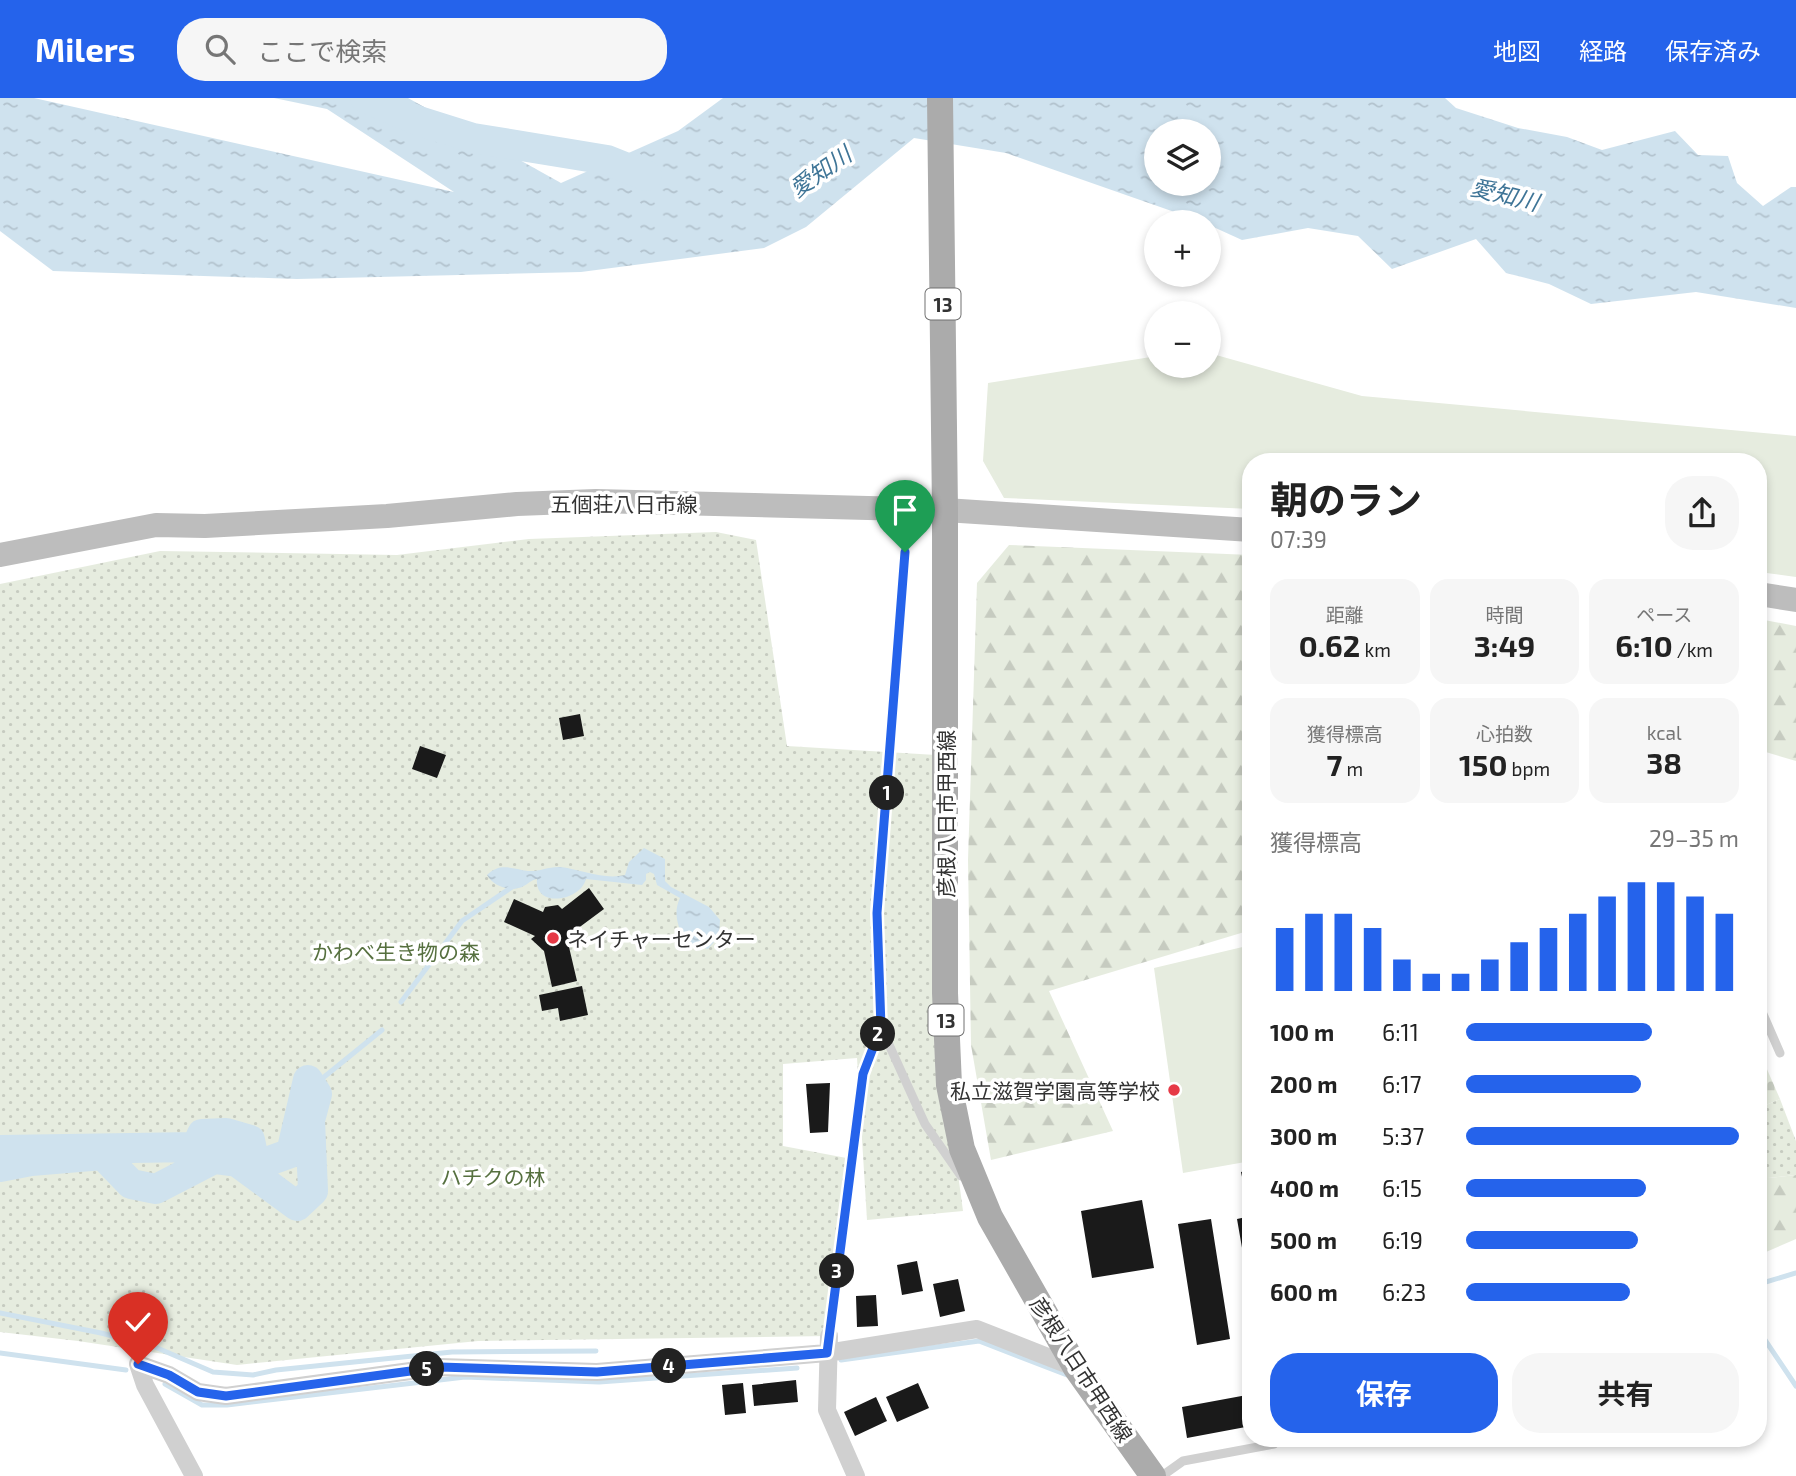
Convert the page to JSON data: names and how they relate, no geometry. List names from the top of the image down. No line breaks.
{"streets":{"main road":["13","五個荘八日市線","彦根八日市甲西線"]},"crossings":[["五個荘八日市線","彦根八日市甲西線"]],"water":["愛知川"],"parks":["かわべ生き物の森","ハチクの林"],"places":["ネイチャーセンター","私立滋賀学園高等学校"],"page":{"header":"Milers","search":"ここで検索","nav":["地図","経路","保存済み"],"map_buttons":["+","−"],"heading":["朝のラン","07:39"],"stats":[["距離","0.62 km"],["時間","3:49"],["ペース","6:10 /km"],["獲得標高","7 m"],["心拍数","150 bpm"],["kcal","38"]],"pins":["1","2","3","4","5"],"chart":["獲得標高","29–35 m"],"list":[{"name":"100 m","note":"6:11"},{"name":"200 m","note":"6:17"},{"name":"300 m","note":"5:37"},{"name":"400 m","note":"6:15"},{"name":"500 m","note":"6:19"},{"name":"600 m","note":"6:23"}],"buttons":["保存","共有"]}}
